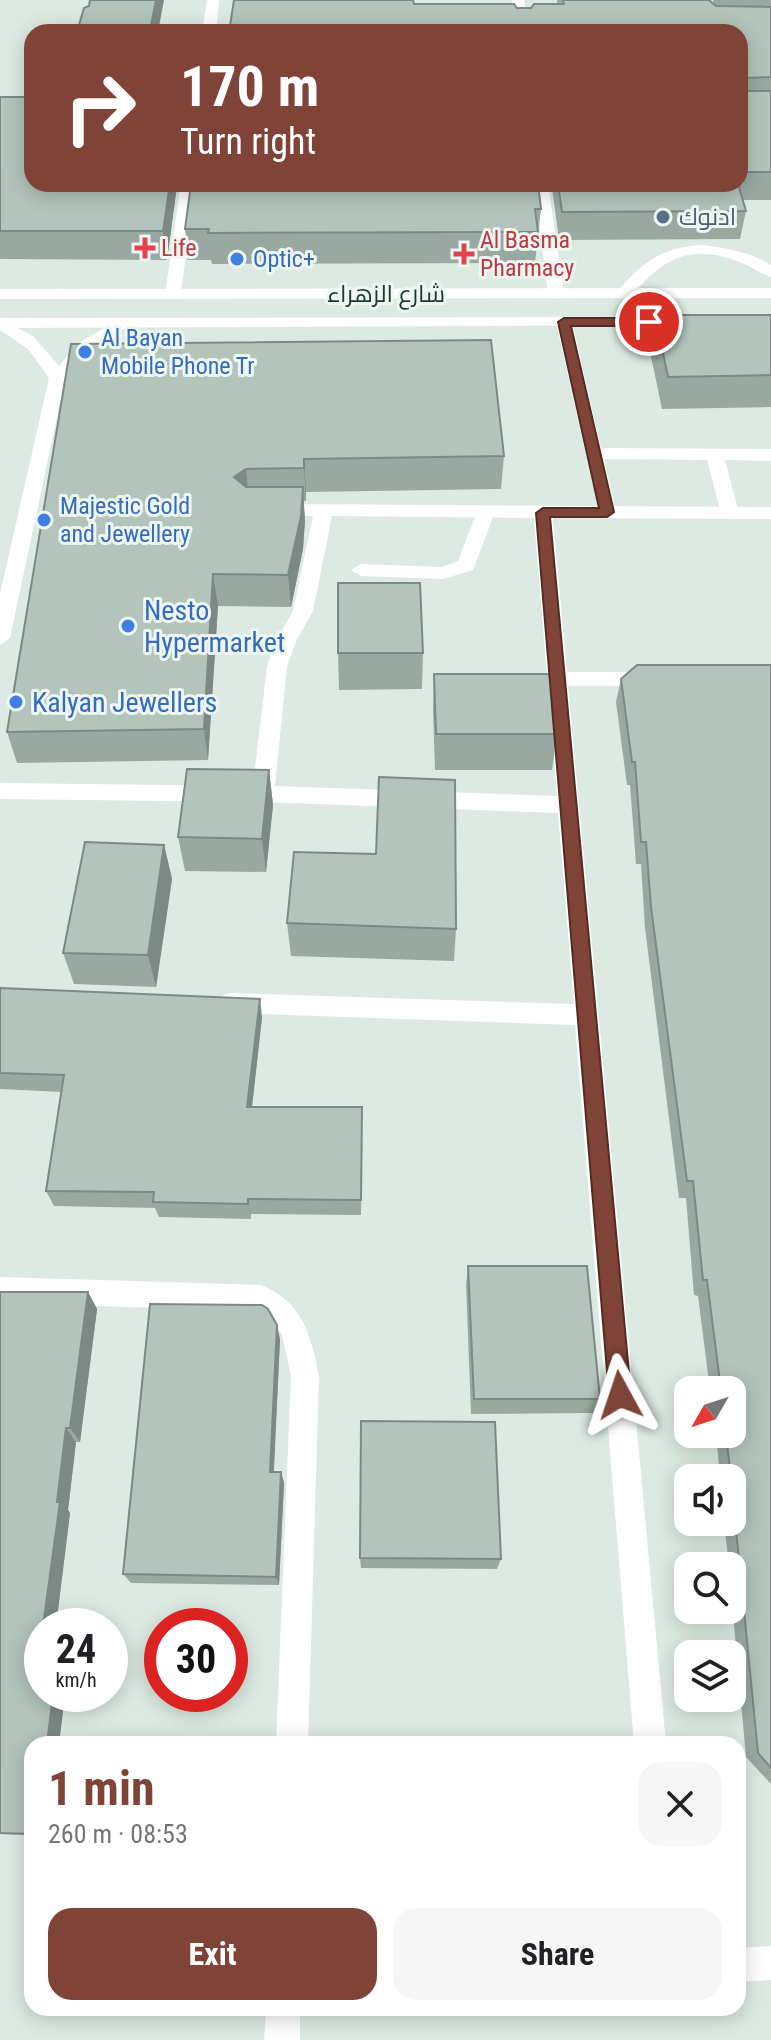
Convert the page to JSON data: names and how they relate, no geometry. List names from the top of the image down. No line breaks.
{"streets":{"street":["شارع الزهراء"]},"places":{"other":["ادنوك","Optic+","Al Bayan Mobile Phone Tr","Majestic Gold and Jewellery","Nesto Hypermarket","Kalyan Jewellers"],"health":["Life","Al Basma Pharmacy"]},"north":"bottom left","page":{"turn":["170 m","Turn right"],"speed":"24 km/h","limit":"30","heading":["1 min","260 m · 08:53"],"buttons":["Exit","Share"]}}
